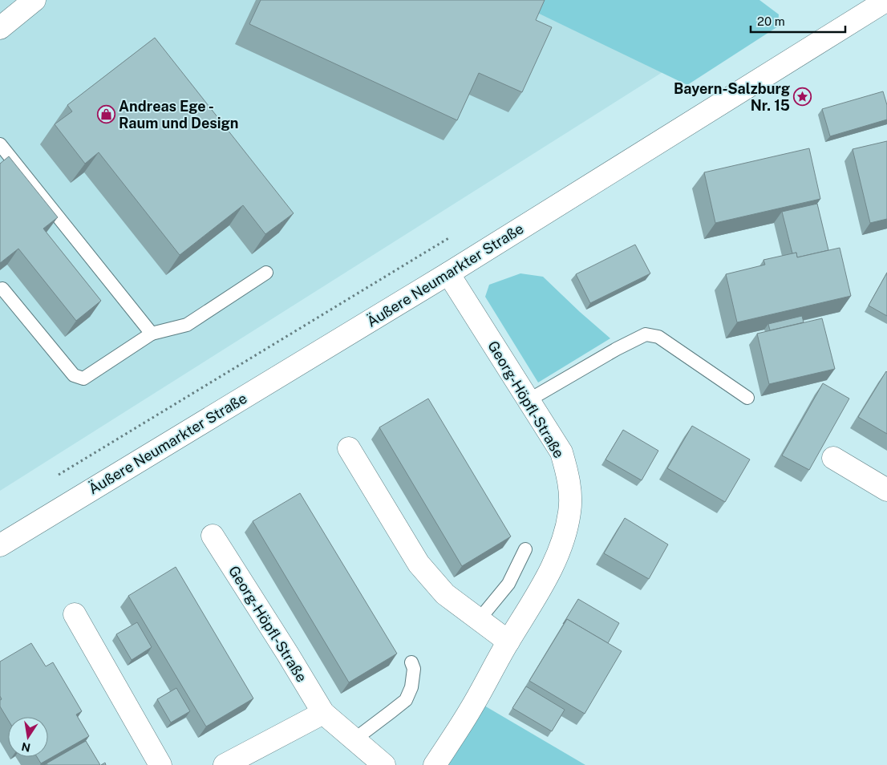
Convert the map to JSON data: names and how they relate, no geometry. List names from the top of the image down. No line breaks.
{"streets":{"street":["Äußere Neumarkter Straße","Georg-Höpfl-Straße"]},"crossings":[["Äußere Neumarkter Straße","Georg-Höpfl-Straße"]],"places":{"place":["Bayern-Salzburg Nr. 15"],"shop":["Andreas Ege - Raum und Design"]},"scale_bar":"20 m","north":"bottom"}
